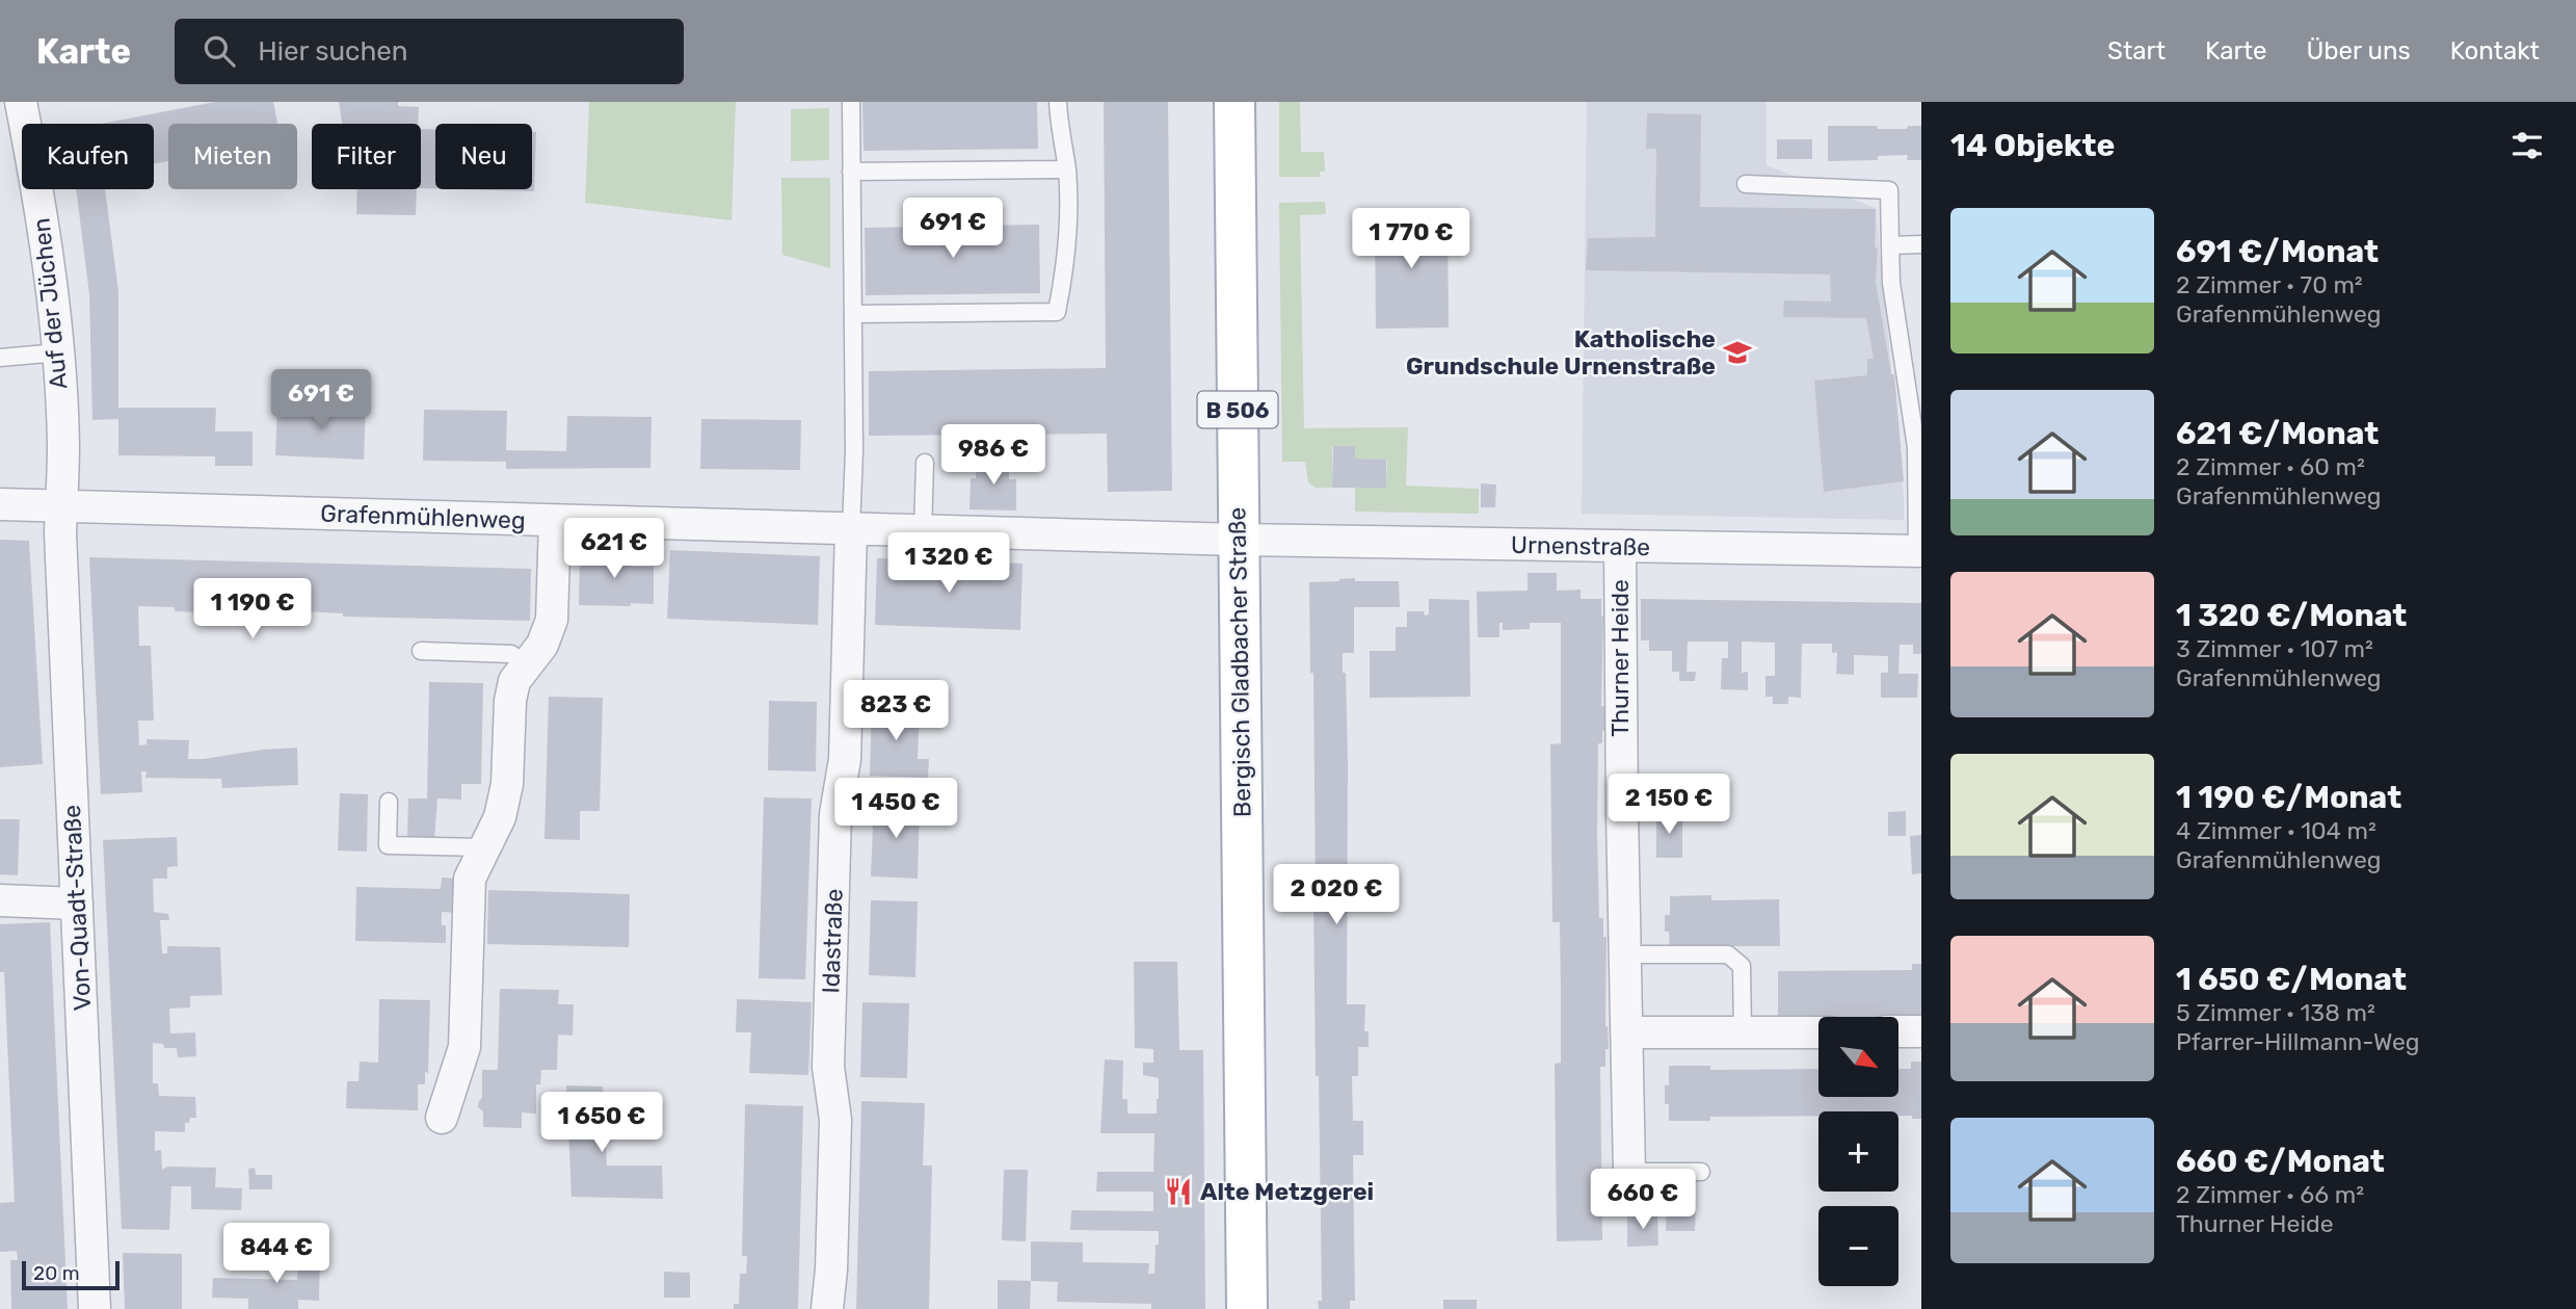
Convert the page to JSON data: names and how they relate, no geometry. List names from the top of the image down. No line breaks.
{"streets":{"main road":["B 506","Bergisch Gladbacher Straße"],"street":["Auf der Jüchen","Grafenmühlenweg","Urnenstraße","Thurner Heide","Von-Quadt-Straße","Idastraße"]},"crossings":[["Auf der Jüchen","Grafenmühlenweg"],["Auf der Jüchen","Von-Quadt-Straße"],["Grafenmühlenweg","Urnenstraße"],["Grafenmühlenweg","Bergisch Gladbacher Straße"],["Grafenmühlenweg","Von-Quadt-Straße"],["Grafenmühlenweg","Idastraße"],["Urnenstraße","Thurner Heide"],["Urnenstraße","Bergisch Gladbacher Straße"]],"places":{"school or university":["Katholische Grundschule Urnenstraße"],"restaurant":["Alte Metzgerei"]},"scale_bar":"20 m","north":"bottom right","page":{"header":"Karte","search":"Hier suchen","nav":["Start","Karte","Über uns","Kontakt"],"heading":"14 Objekte","chip":["Kaufen","Mieten","Filter","Neu"],"list":[{"name":"691 €/Monat","note":"2 Zimmer · 70 m² · Grafenmühlenweg"},{"name":"621 €/Monat","note":"2 Zimmer · 60 m² · Grafenmühlenweg"},{"name":"1 320 €/Monat","note":"3 Zimmer · 107 m² · Grafenmühlenweg"},{"name":"1 190 €/Monat","note":"4 Zimmer · 104 m² · Grafenmühlenweg"},{"name":"1 650 €/Monat","note":"5 Zimmer · 138 m² · Pfarrer-Hillmann-Weg"},{"name":"660 €/Monat","note":"2 Zimmer · 66 m² · Thurner Heide"}],"price":["691 €","1 770 €","691 €","986 €","621 €","1 320 €","1 190 €","823 €","2 150 €","1 450 €","2 020 €","1 650 €","660 €","844 €"],"map_buttons":["+","−"],"scale":"20 m"}}
